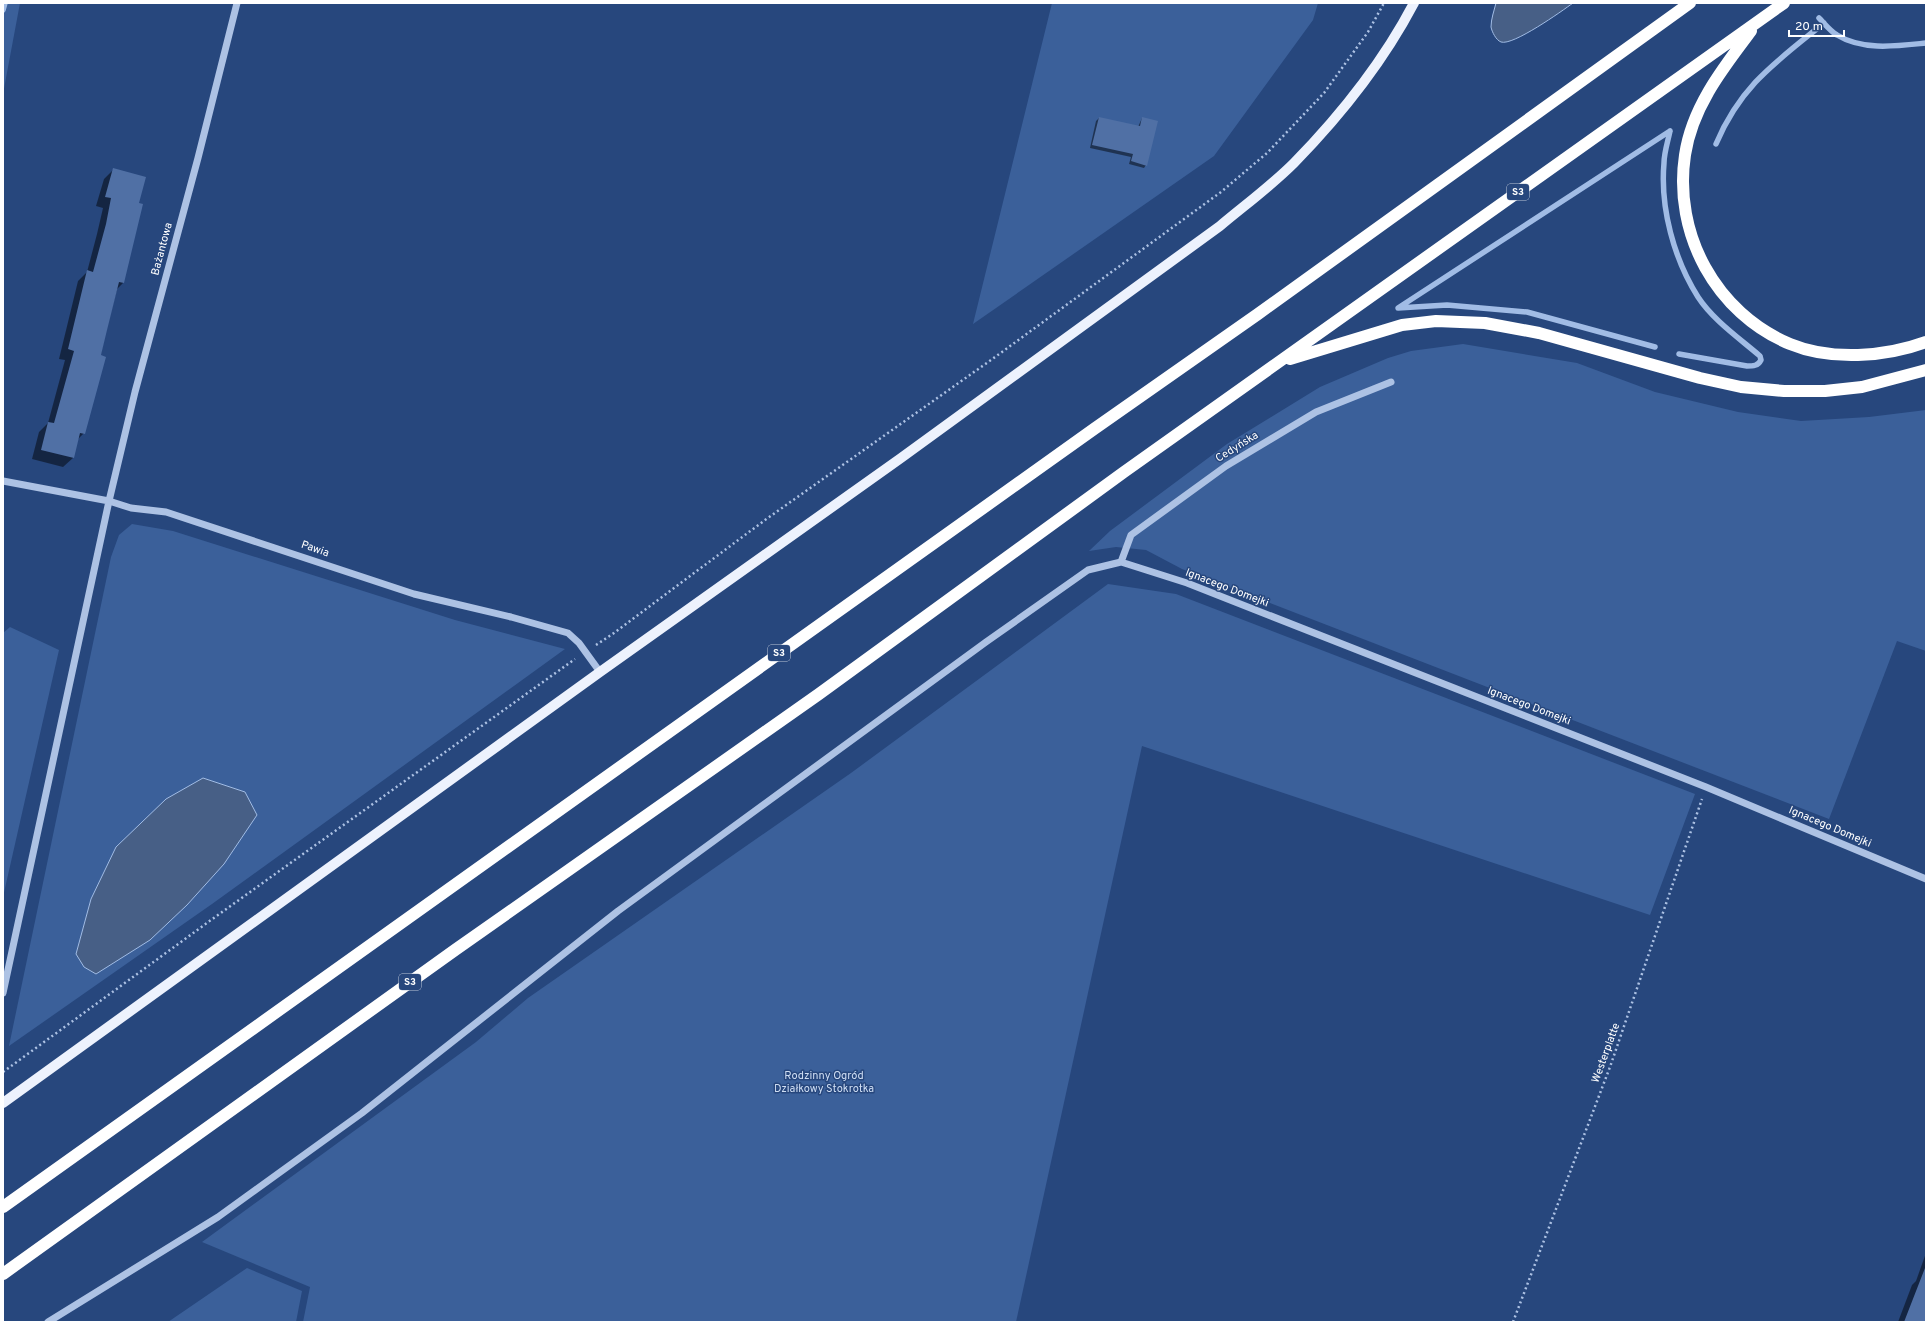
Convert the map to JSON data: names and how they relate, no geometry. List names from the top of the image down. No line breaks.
{"streets":{"highway":["S3"],"street":["Bażantowa","Cedyńska","Pawia","Ignacego Domejki"],"path":["Westerplatte"]},"crossings":[["Bażantowa","Pawia"],["Cedyńska","Ignacego Domejki"],["Ignacego Domejki","Westerplatte"]],"parks":["Rodzinny Ogród Działkowy Stokrotka"],"scale_bar":"20 m"}
